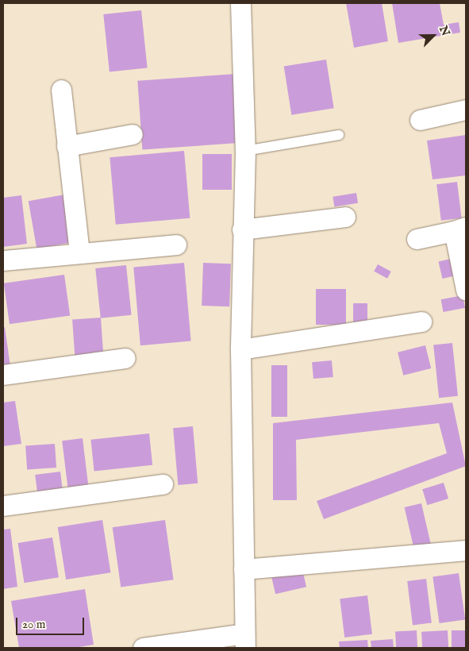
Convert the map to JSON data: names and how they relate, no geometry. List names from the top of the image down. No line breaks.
{"scale_bar":"20 m","north":"top right"}
